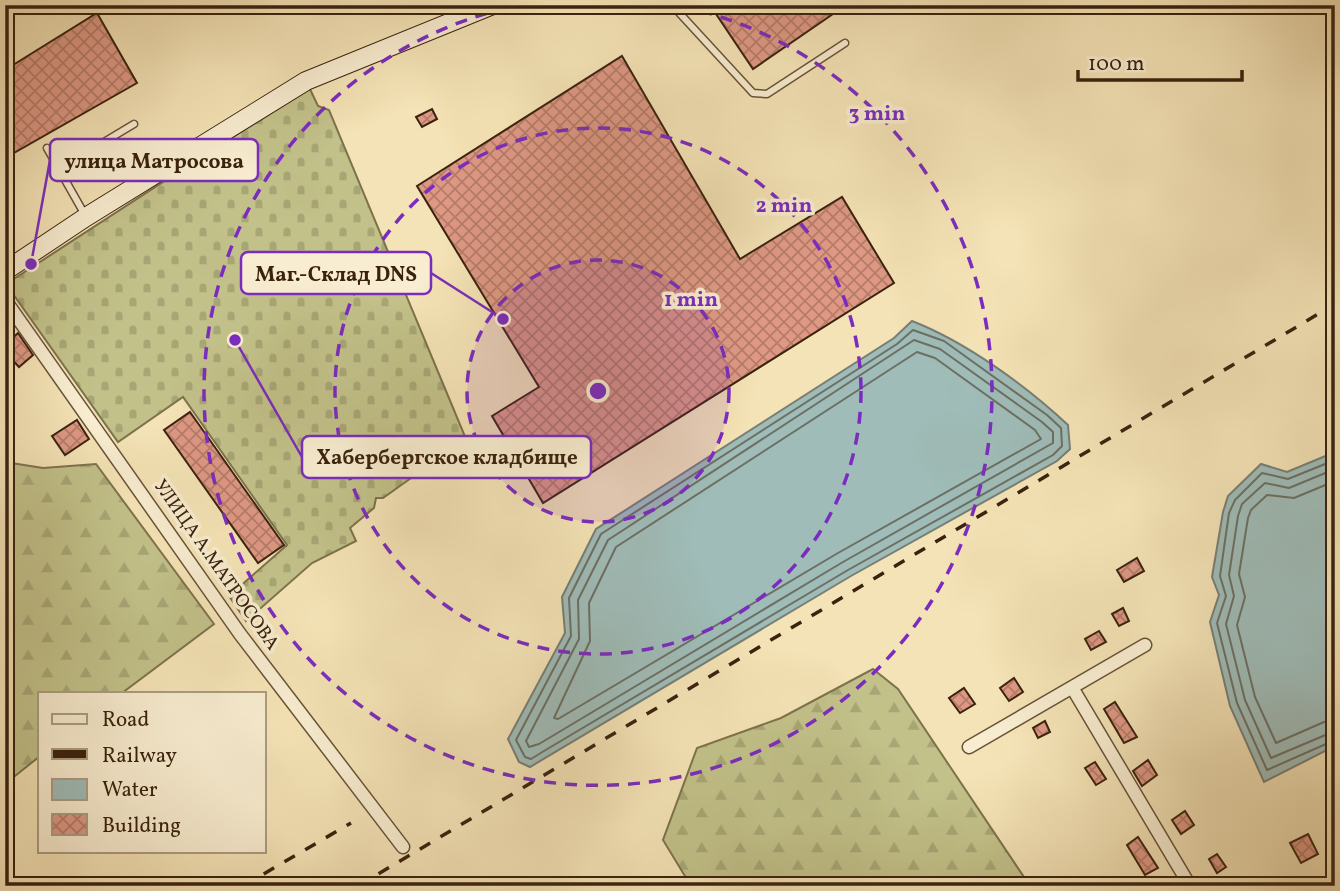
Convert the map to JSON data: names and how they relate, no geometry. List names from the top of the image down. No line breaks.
{"streets":{"street":["УЛИЦА А.МАТРОСОВА"]},"places":["улица Матросова","Маг.-Склад DNS","Хабербергское кладбище"],"legend":["Road","Railway","Water","Building"],"scale_bar":"100 m","rings":["3 min","2 min","1 min"]}
